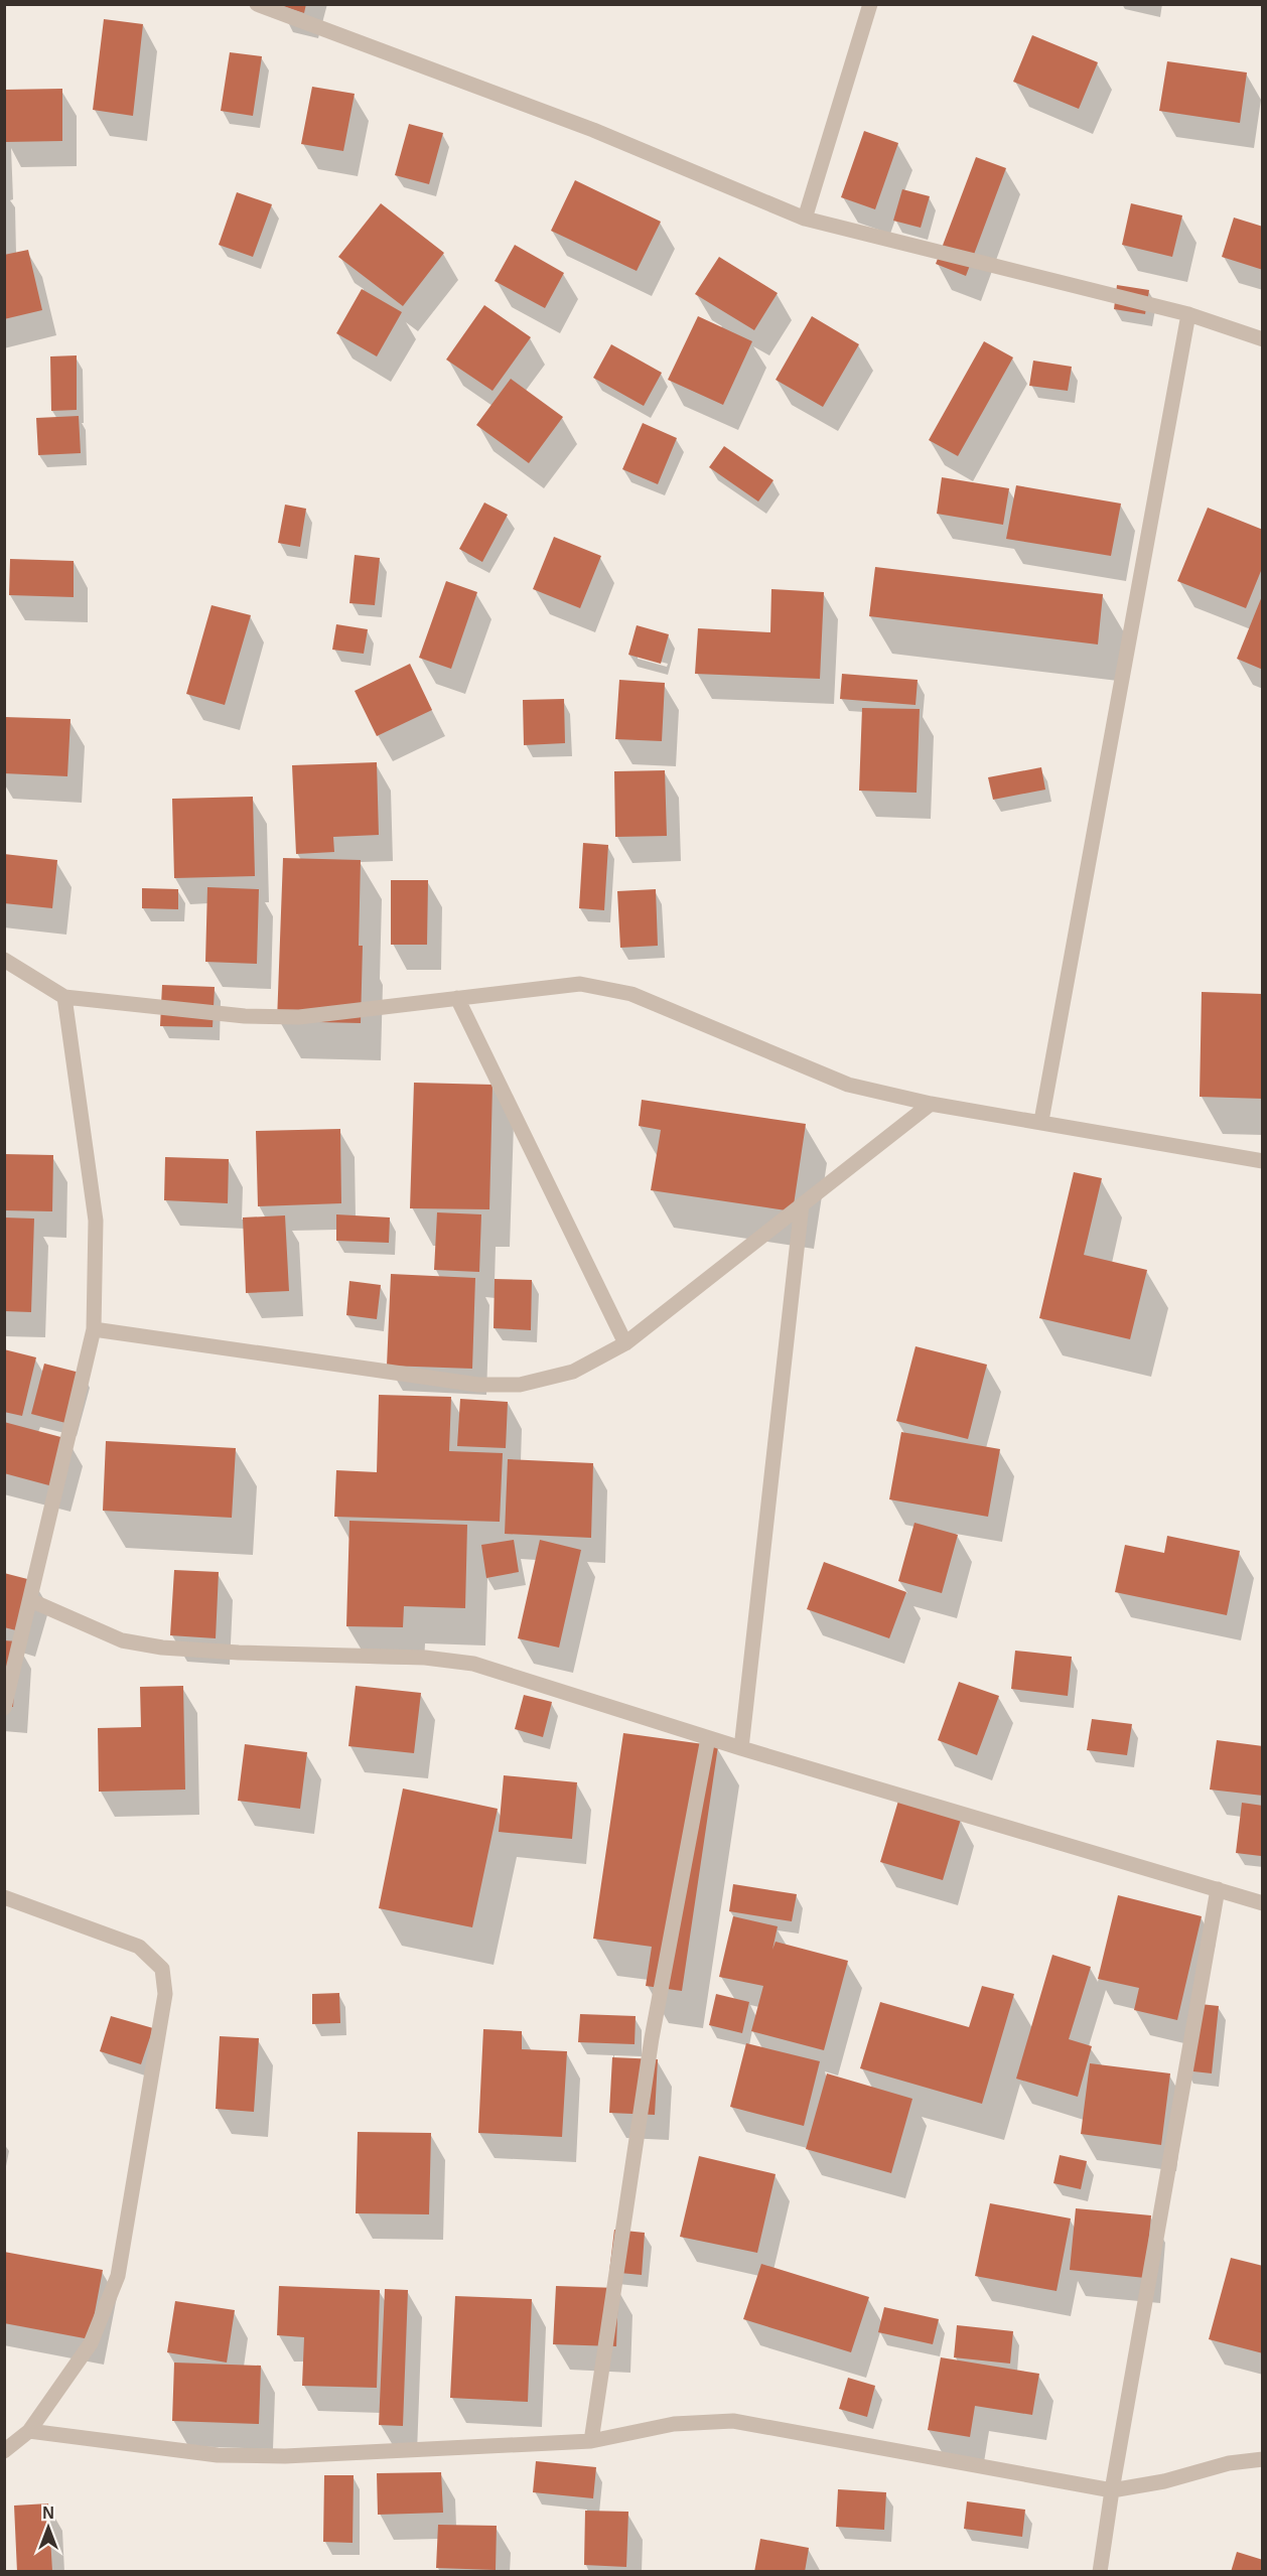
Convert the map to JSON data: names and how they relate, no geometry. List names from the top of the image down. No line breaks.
{"north":"top"}
